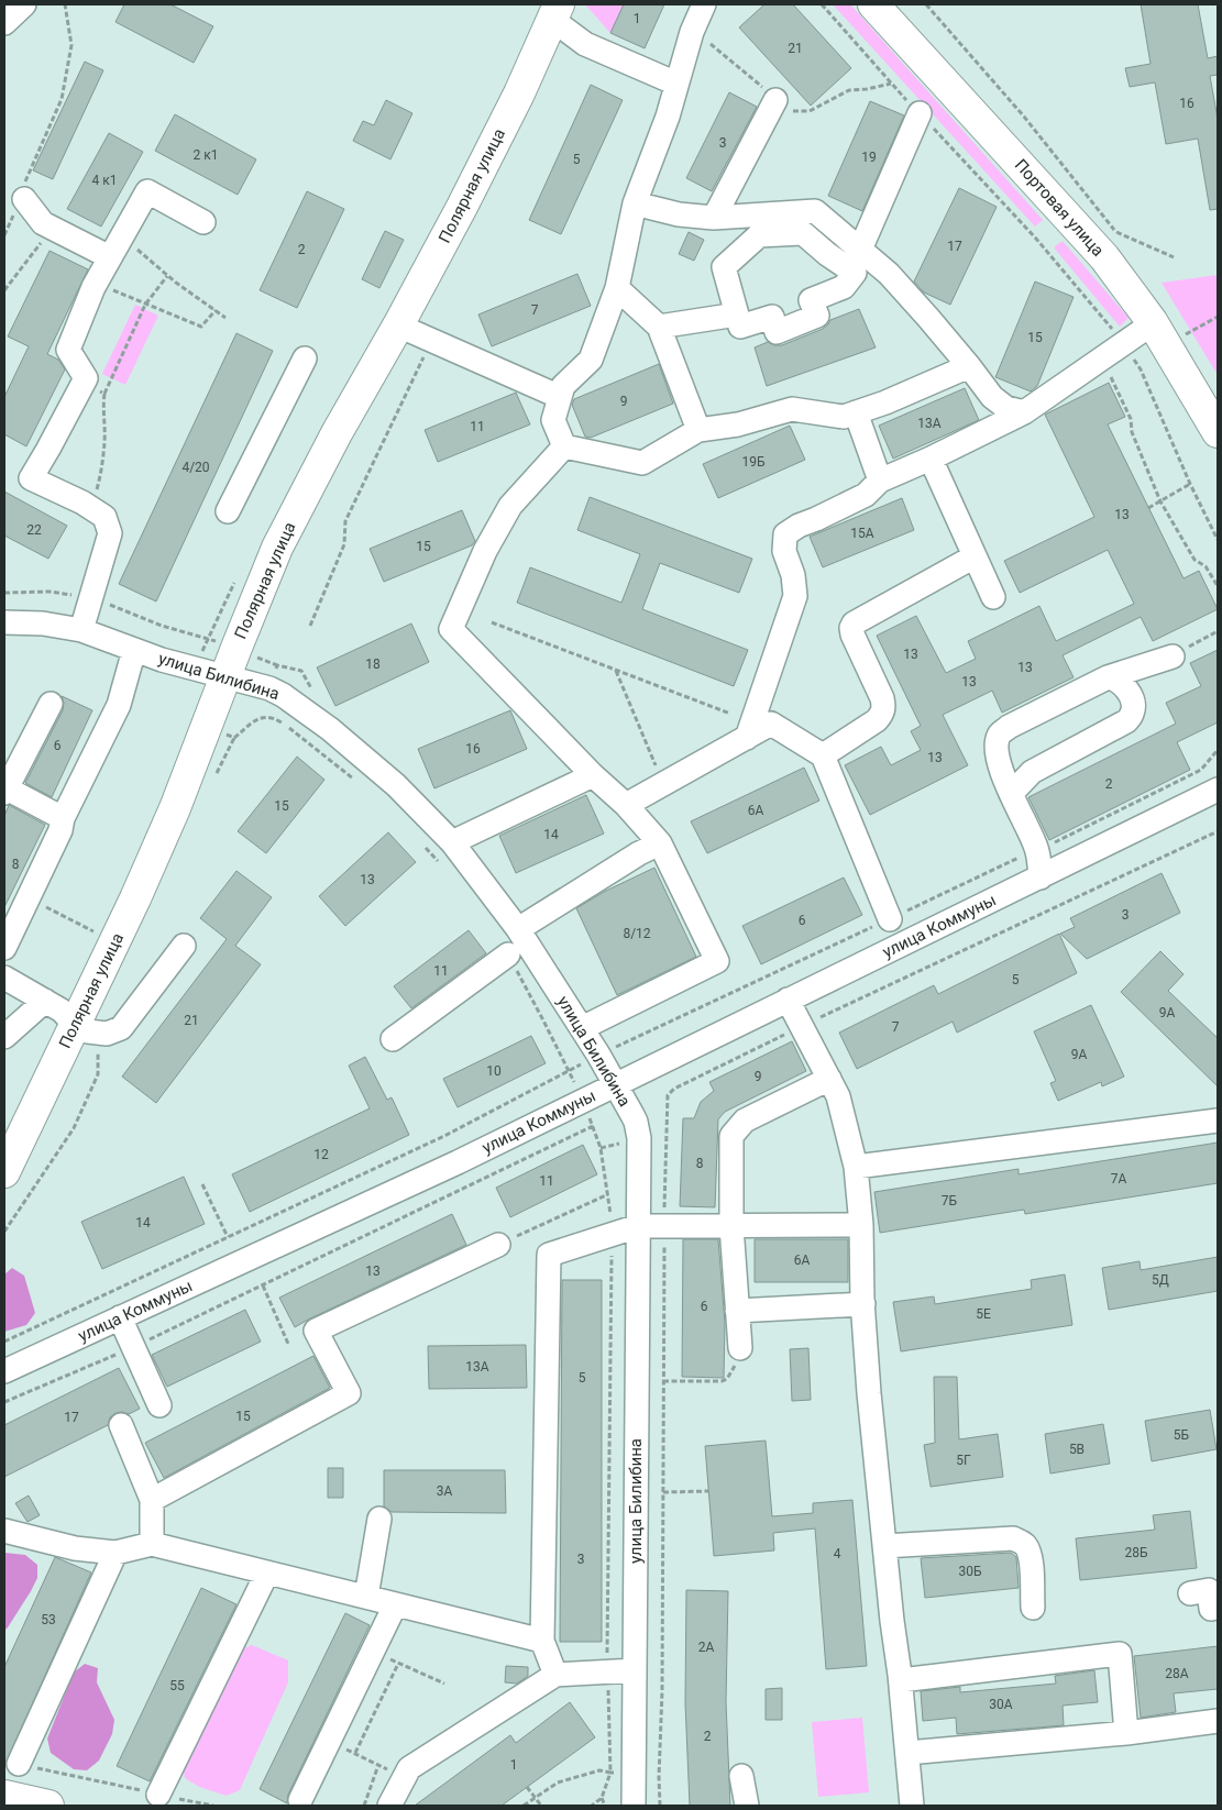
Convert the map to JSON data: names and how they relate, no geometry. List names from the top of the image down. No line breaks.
{"streets":{"main road":["Полярная улица","Портовая улица"],"street":["улица Билибина","улица Коммуны"]},"crossings":[["Полярная улица","улица Билибина"],["улица Билибина","улица Коммуны"]],"house_numbers":["1","21","16","3","2 к1","19","5","4 к1","17","2","7","15","9","13А","11","19Б","4/20","13","22","15А","15","13","18","13","13","6","16","13","2","15","6А","14","8","13","3","6","8/12","11","5","9А","21","7","9А","10","9","12","8","7А","11","7Б","14","6А","13","5Д","6","5Е","13А","5","15","17","5Б","5В","5Г","3А","28Б","4","3","30Б","53","2А","28А","55","30А","2","1"]}
